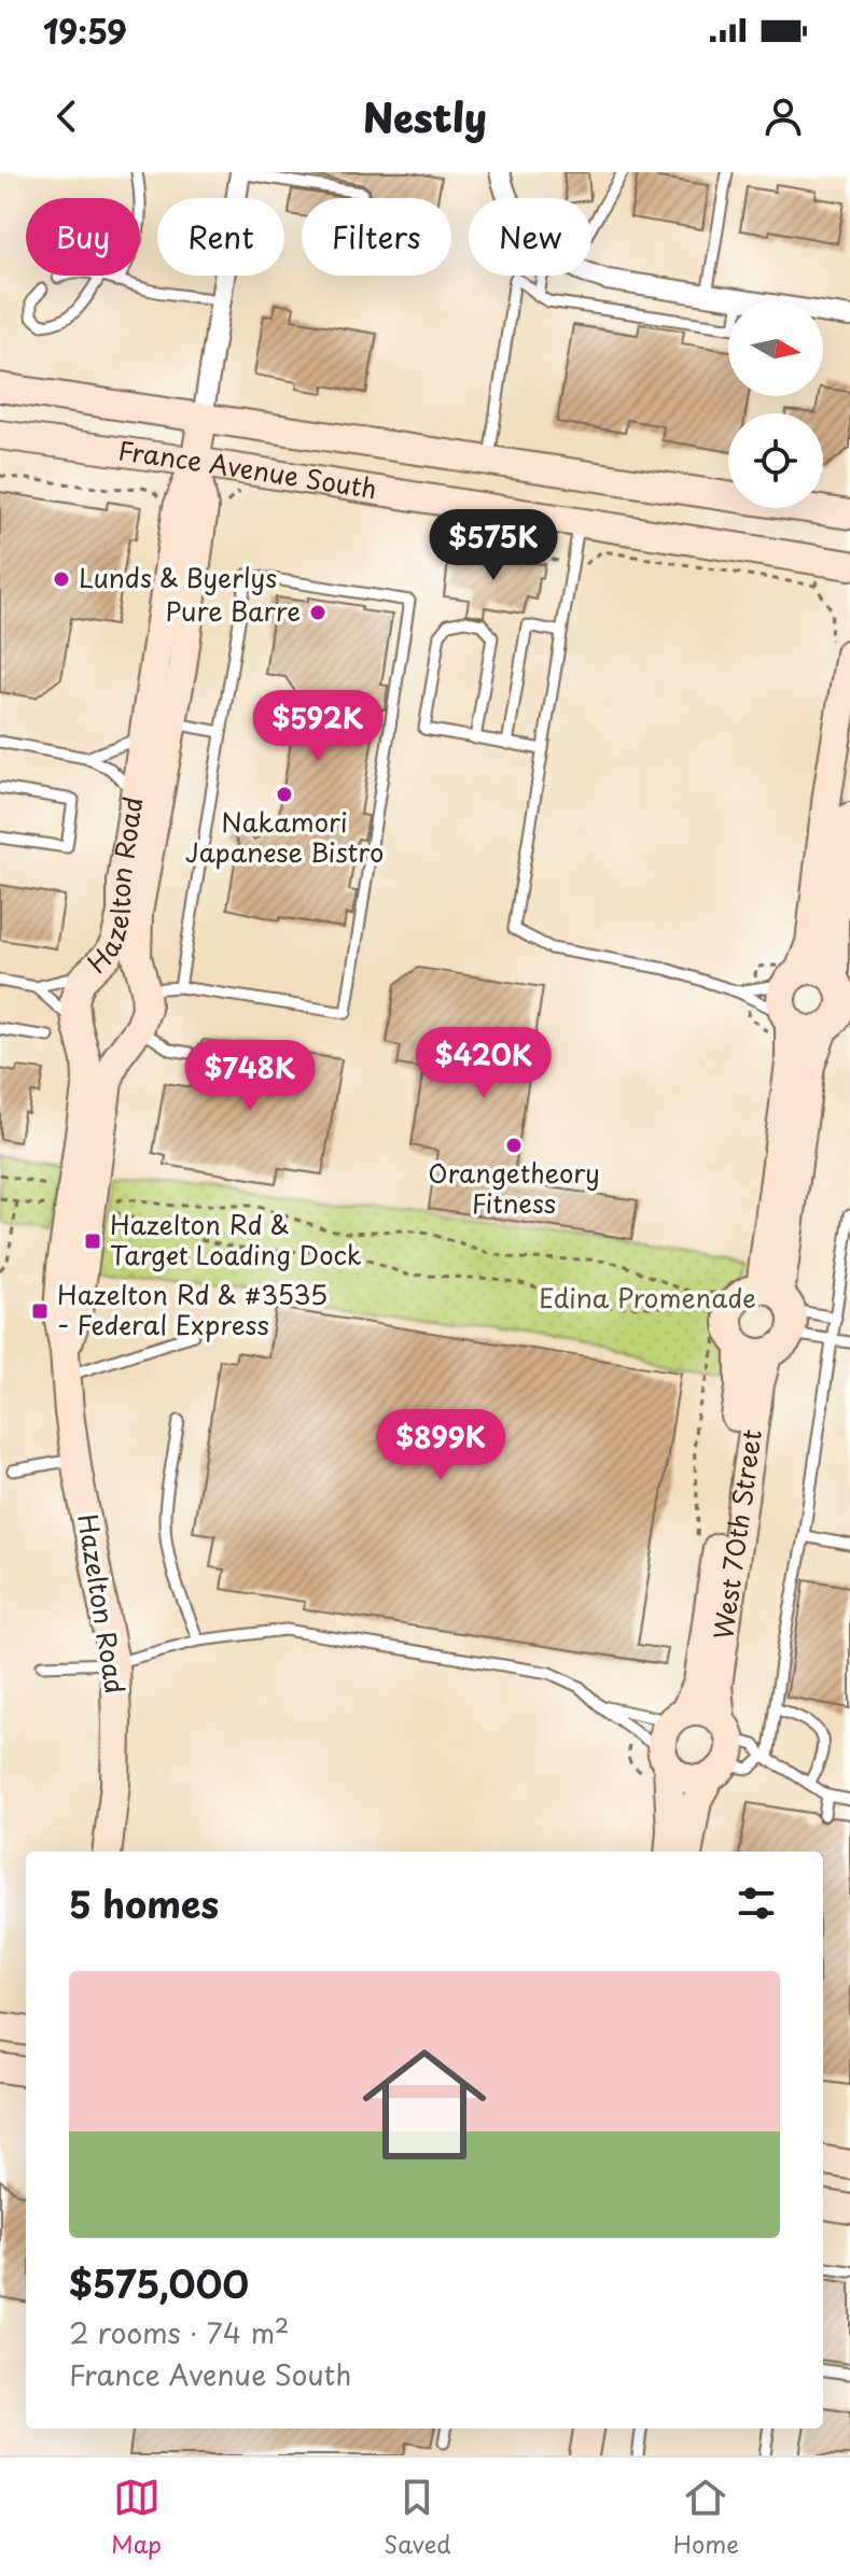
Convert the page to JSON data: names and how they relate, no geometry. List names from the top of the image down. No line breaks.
{"streets":{"street":["France Avenue South","Hazelton Road","West 70th Street"]},"crossings":[["France Avenue South","Hazelton Road"]],"parks":["Edina Promenade"],"places":{"other":["Lunds & Byerlys","Pure Barre","Nakamori Japanese Bistro","Orangetheory Fitness"],"transit":["Hazelton Rd & Target Loading Dock","Hazelton Rd & #3535 - Federal Express"]},"north":"right","page":{"status":"19:59","header":"Nestly","chip":["Buy","Rent","Filters","New"],"price":["$575K","$592K","$420K","$748K","$899K"],"heading":"5 homes","list":[{"name":"$575,000","note":"2 rooms · 74 m² · France Avenue South"}],"tabs":["Map","Saved","Home"]}}
